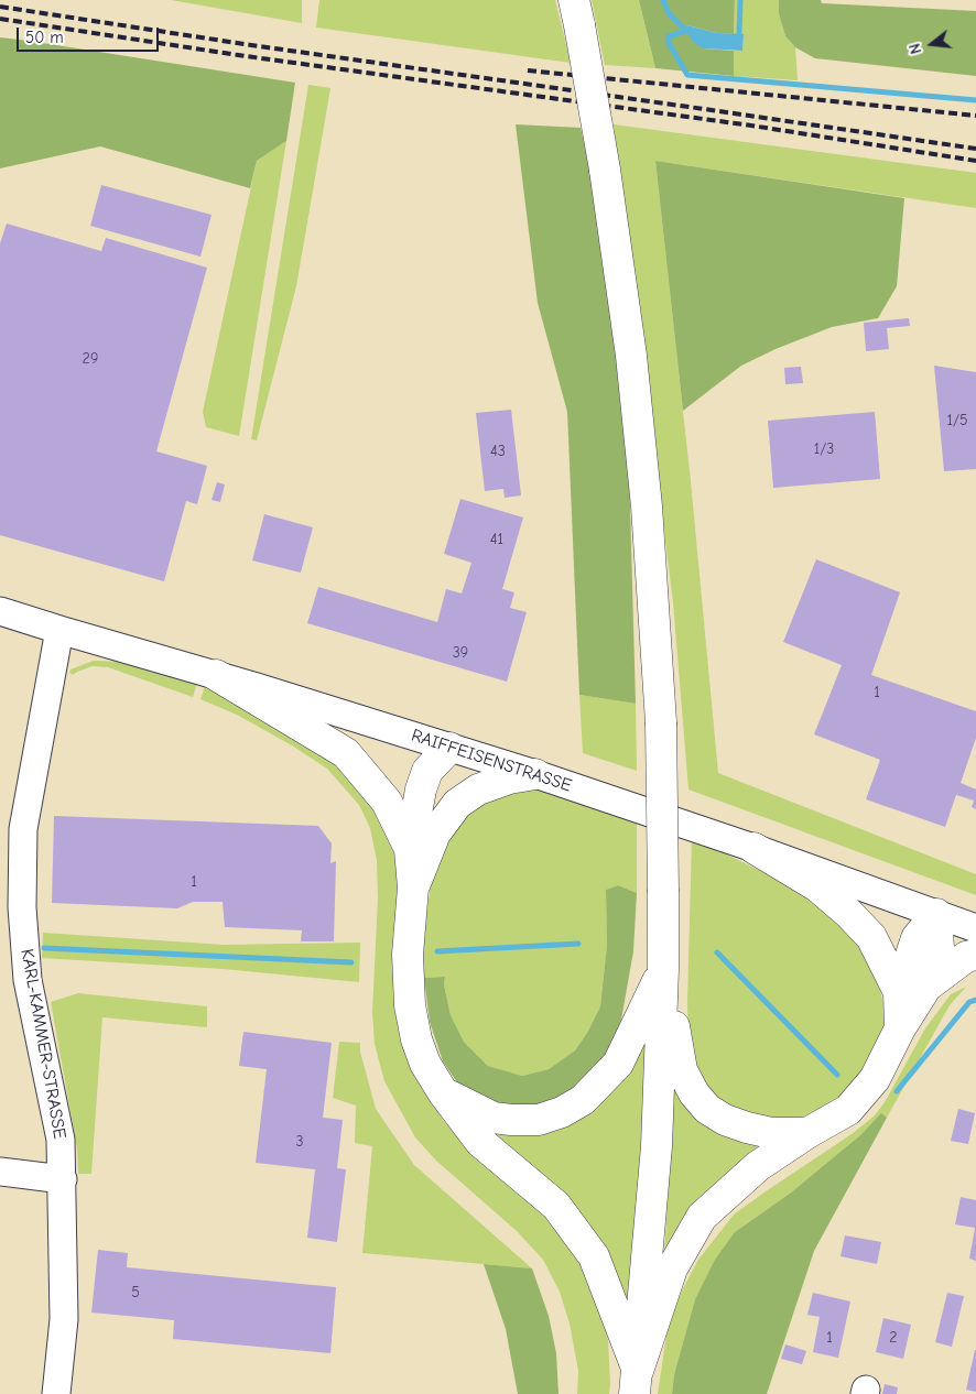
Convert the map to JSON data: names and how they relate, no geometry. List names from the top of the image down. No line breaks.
{"streets":{"street":["RAIFFEISENSTRASSE","KARL-KAMMER-STRASSE"]},"crossings":[["RAIFFEISENSTRASSE","KARL-KAMMER-STRASSE"]],"house_numbers":["29","1/5","1/3","43","41","39","1","1","3","5","1","2"],"scale_bar":"50 m","north":"left"}
